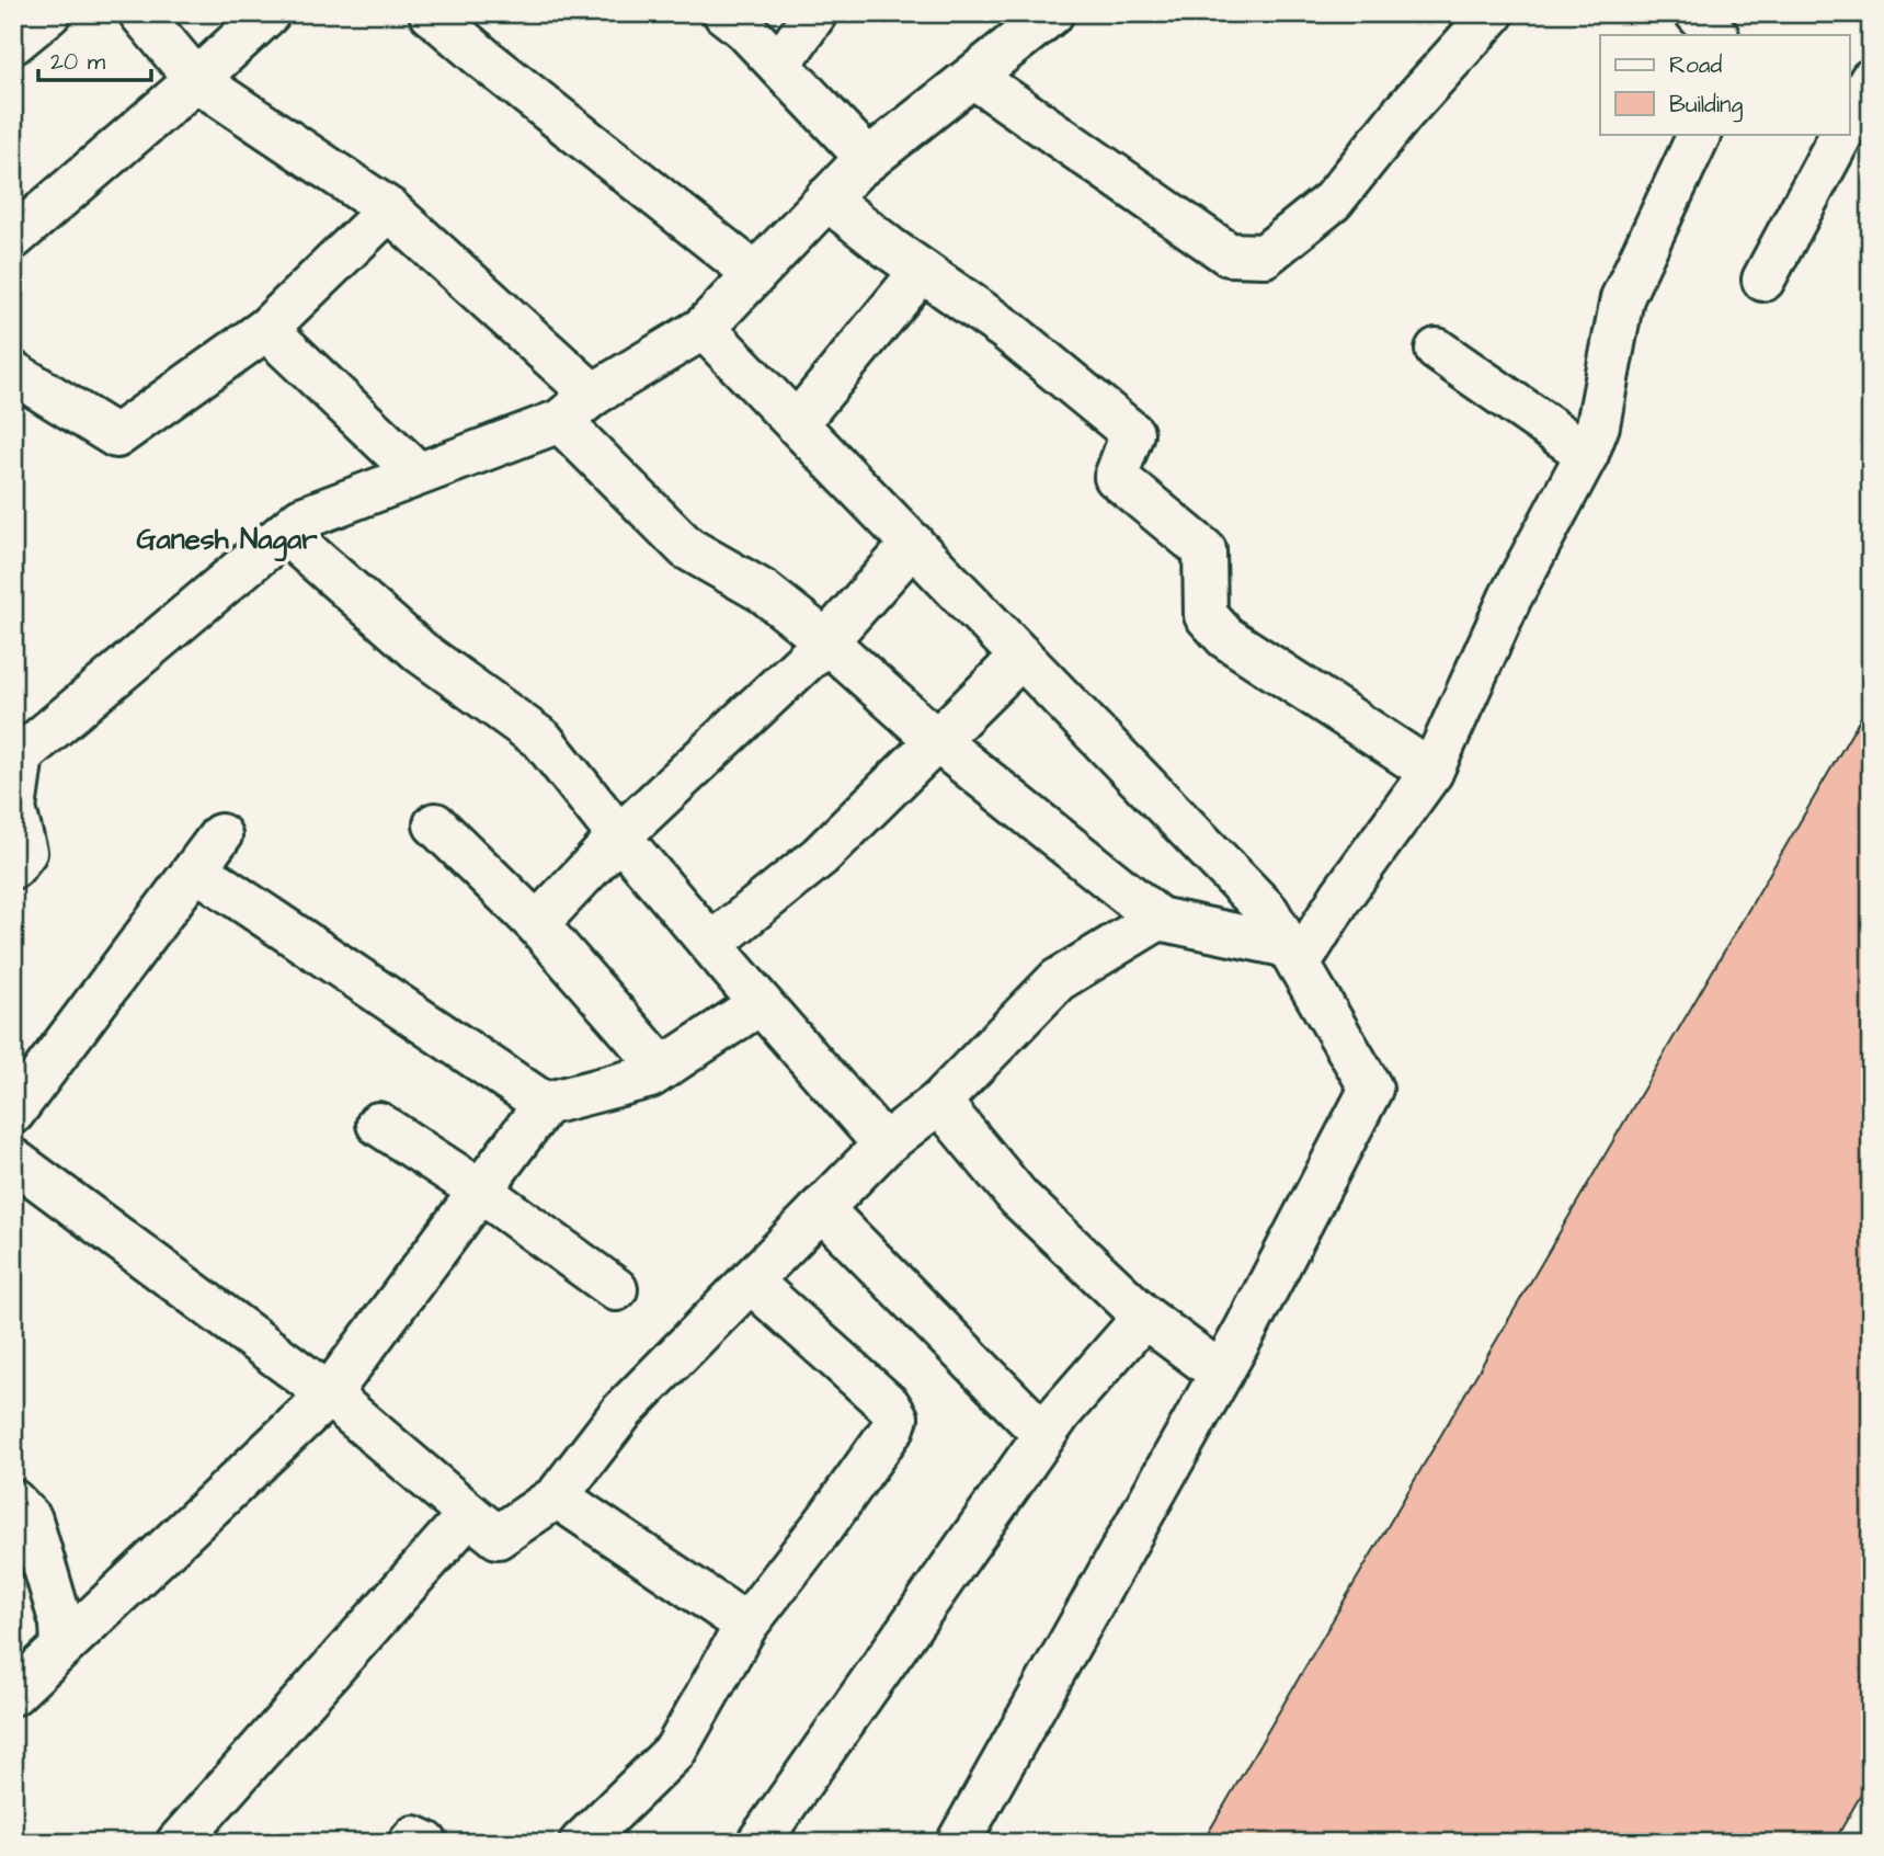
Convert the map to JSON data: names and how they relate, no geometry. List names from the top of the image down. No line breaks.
{"districts":["Ganesh Nagar"],"legend":["Road","Building"],"scale_bar":"20 m"}
